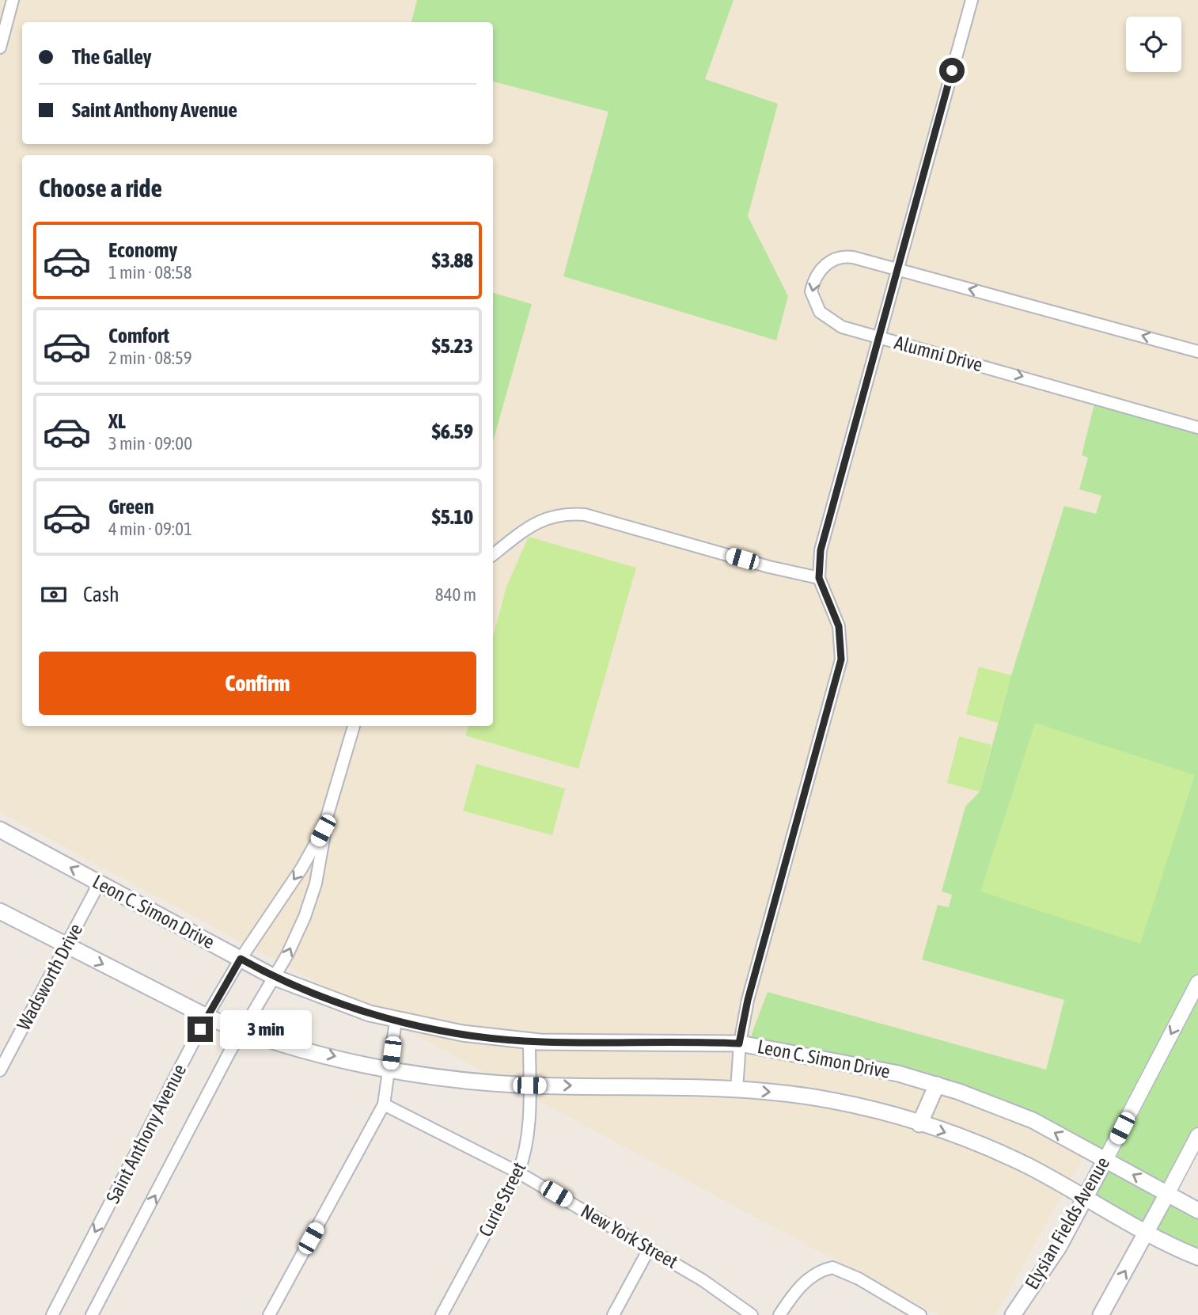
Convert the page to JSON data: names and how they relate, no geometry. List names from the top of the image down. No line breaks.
{"streets":{"main road":["Leon C. Simon Drive","Elysian Fields Avenue"],"street":["Alumni Drive","Wadsworth Drive","Saint Anthony Avenue","Curie Street","New York Street"]},"crossings":[["Leon C. Simon Drive","Wadsworth Drive"],["Leon C. Simon Drive","Saint Anthony Avenue"],["Leon C. Simon Drive","Curie Street"],["Leon C. Simon Drive","Elysian Fields Avenue"],["Curie Street","New York Street"]],"page":{"banner":["The Galley","Saint Anthony Avenue"],"heading":"Choose a ride","list":[{"name":"Economy","note":"1 min · 08:58","value":"$3.88"},{"name":"Comfort","note":"2 min · 08:59","value":"$5.23"},{"name":"XL","note":"3 min · 09:00","value":"$6.59"},{"name":"Green","note":"4 min · 09:01","value":"$5.10"}],"pay":["Cash","840 m"],"buttons":"Confirm","bubble":"3 min"}}
